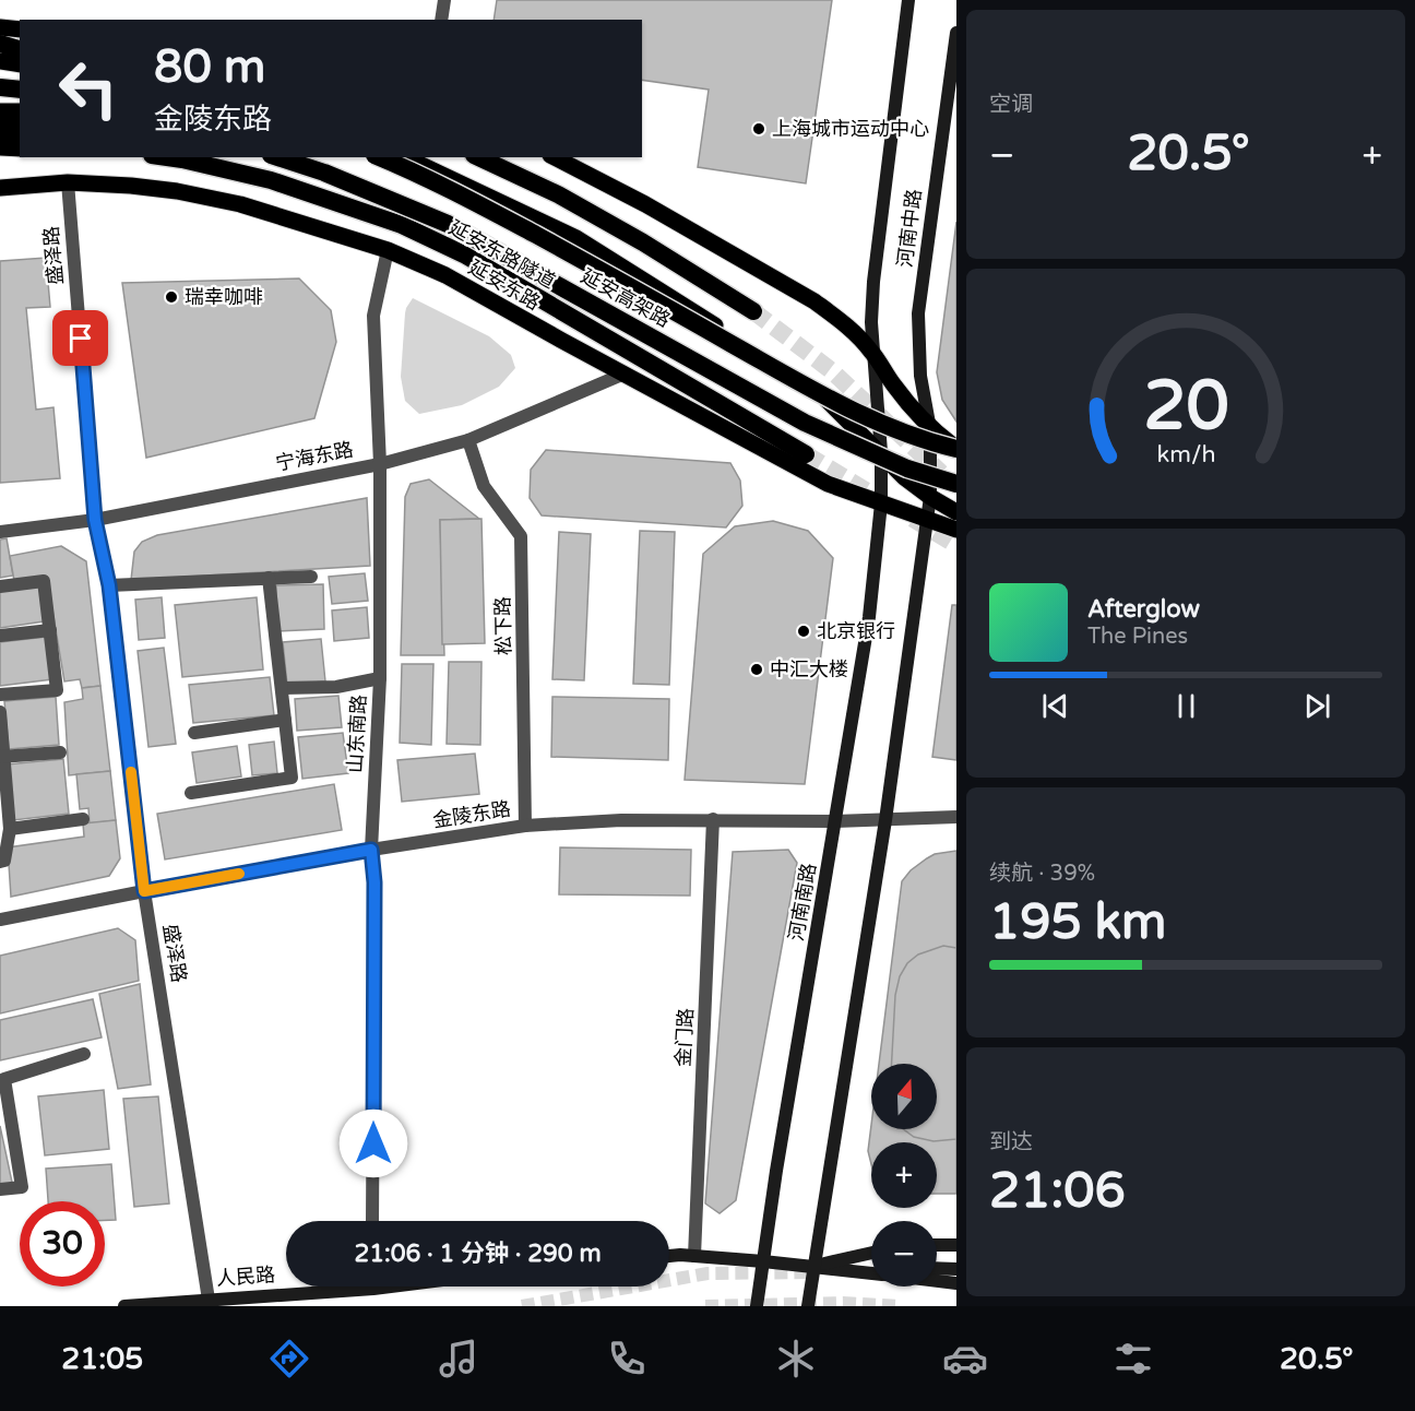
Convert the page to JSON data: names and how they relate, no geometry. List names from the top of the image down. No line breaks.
{"streets":{"highway":["延安东路隧道","延安高架路"],"main road":["河南中路","延安东路","河南南路","人民路"],"street":["盛泽路","宁海东路","松下路","山东南路","金陵东路","金门路"]},"crossings":[["河南中路","延安东路"],["河南中路","河南南路"],["盛泽路","延安东路"],["盛泽路","宁海东路"],["盛泽路","金陵东路"],["盛泽路","人民路"],["延安东路","宁海东路"],["延安东路","山东南路"],["延安东路","河南南路"],["宁海东路","松下路"],["宁海东路","山东南路"],["松下路","金陵东路"],["山东南路","金陵东路"],["金陵东路","河南南路"],["金陵东路","金门路"]],"places":["上海城市运动中心","瑞幸咖啡","北京银行","中汇大楼"],"north":"top","page":{"tile":["空调",["续航 · 39%","195 km"],["到达","21:06"]],"turn":["80 m","金陵东路"],"heat":["−","20.5°","+"],"song":["Afterglow","The Pines"],"map_buttons":["+","−"],"limit":"30","trip":"21:06 · 1 分钟 · 290 m","tabs":["21:05","20.5°"],"gauge":["20","km/h"]}}
